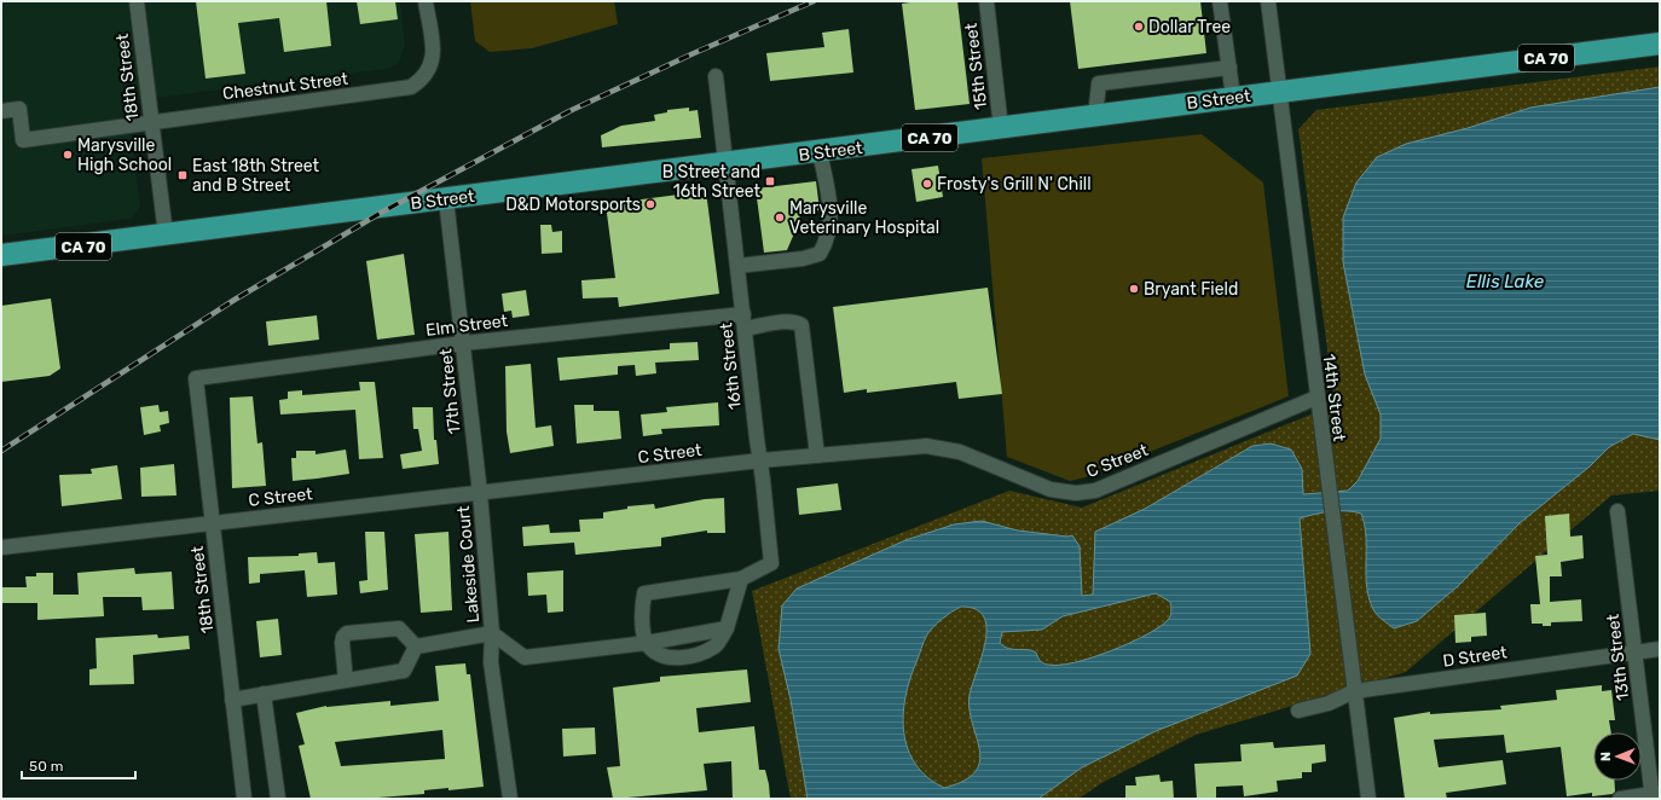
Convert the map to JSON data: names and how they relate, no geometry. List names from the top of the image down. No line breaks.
{"streets":{"highway":["CA 70","B Street"],"street":["15th Street","18th Street","Chestnut Street","Elm Street","16th Street","17th Street","14th Street","C Street","Lakeside Court","D Street","13th Street"]},"crossings":[["15th Street","B Street"],["18th Street","Chestnut Street"],["18th Street","B Street"],["18th Street","Elm Street"],["18th Street","C Street"],["B Street","16th Street"],["B Street","17th Street"],["B Street","14th Street"],["Elm Street","16th Street"],["Elm Street","17th Street"],["Elm Street","C Street"],["16th Street","C Street"],["17th Street","C Street"],["17th Street","Lakeside Court"],["14th Street","C Street"],["14th Street","D Street"],["C Street","Lakeside Court"],["D Street","13th Street"]],"water":["Ellis Lake"],"places":{"other":["Dollar Tree","Marysville High School","Frosty's Grill N' Chill","D&D Motorsports","Marysville Veterinary Hospital","Bryant Field"],"transit":["East 18th Street and B Street","B Street and 16th Street"]},"scale_bar":"50 m","north":"left"}
